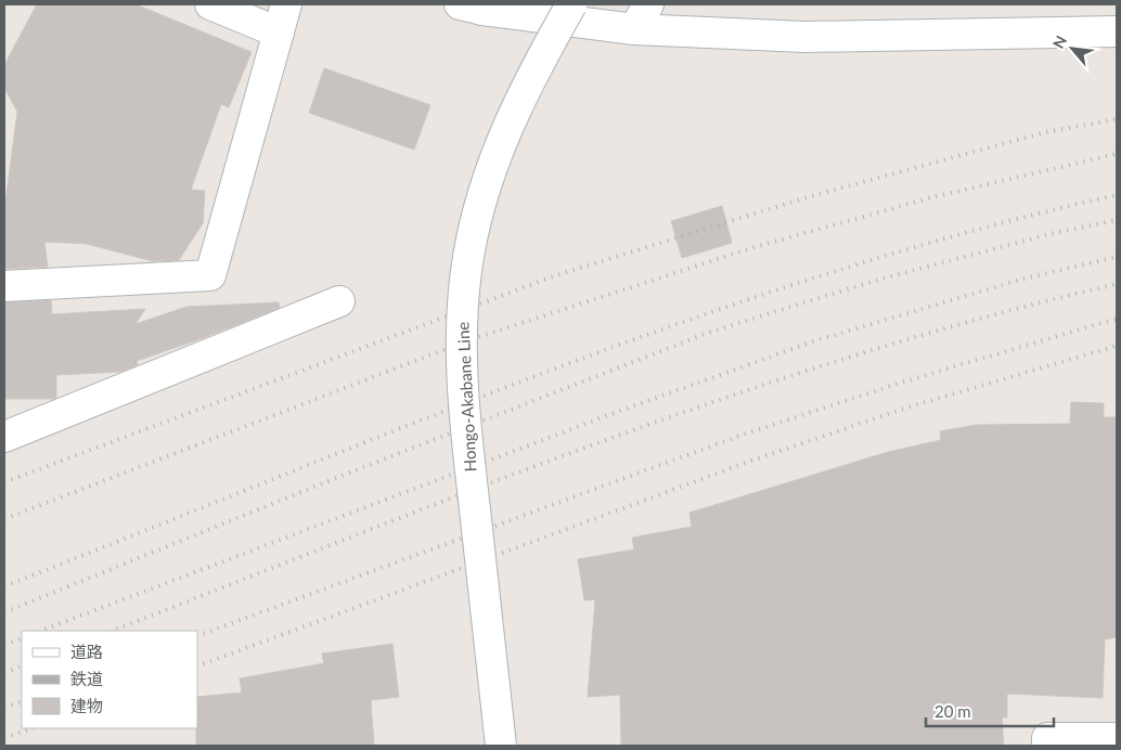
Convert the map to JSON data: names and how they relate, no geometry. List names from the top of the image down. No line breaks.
{"streets":{"street":["Hongo-Akabane Line"]},"legend":["道路","鉄道","建物"],"scale_bar":"20 m","north":"top left"}
